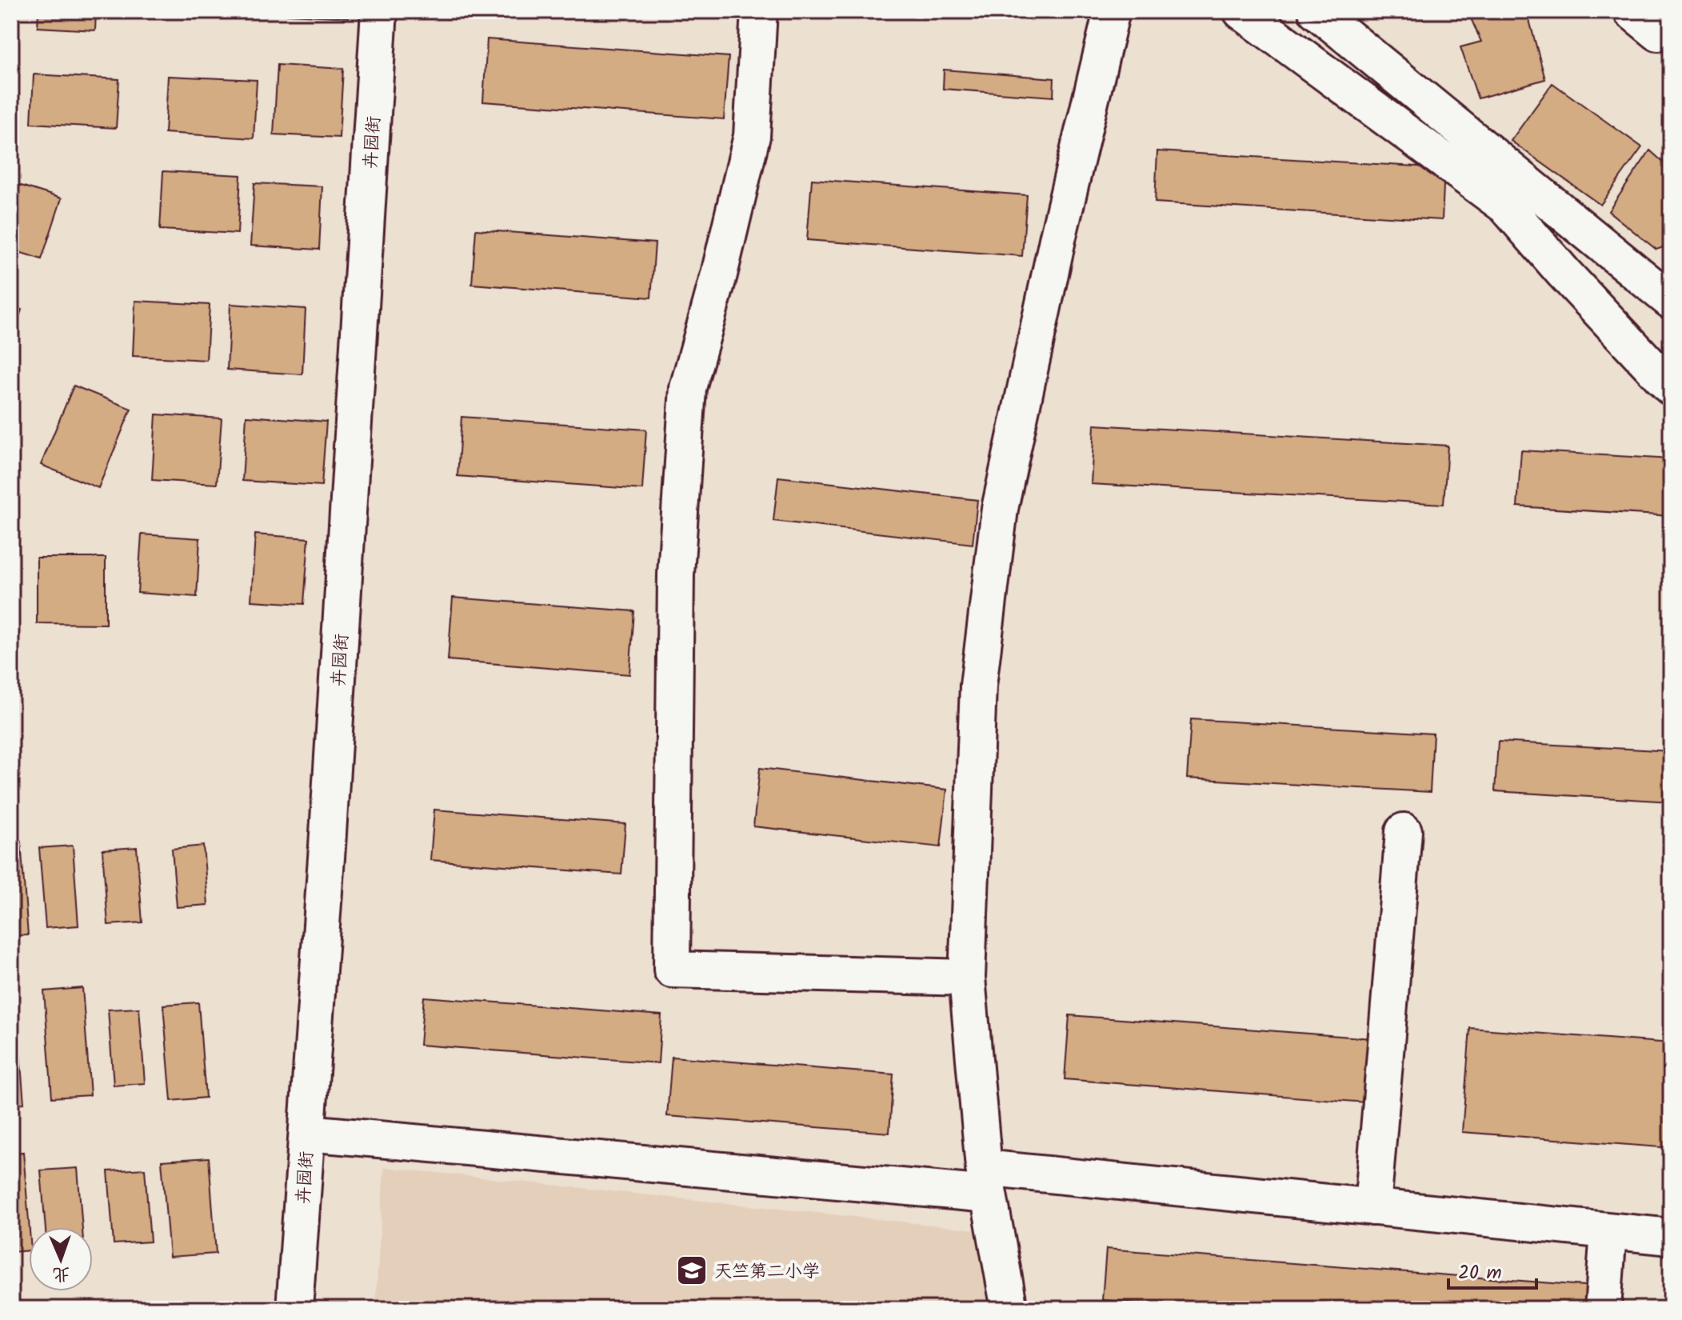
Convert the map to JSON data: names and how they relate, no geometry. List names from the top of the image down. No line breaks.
{"streets":{"street":["卉园街"]},"places":{"school or university":["天竺第二小学"]},"scale_bar":"20 m","north":"bottom"}
